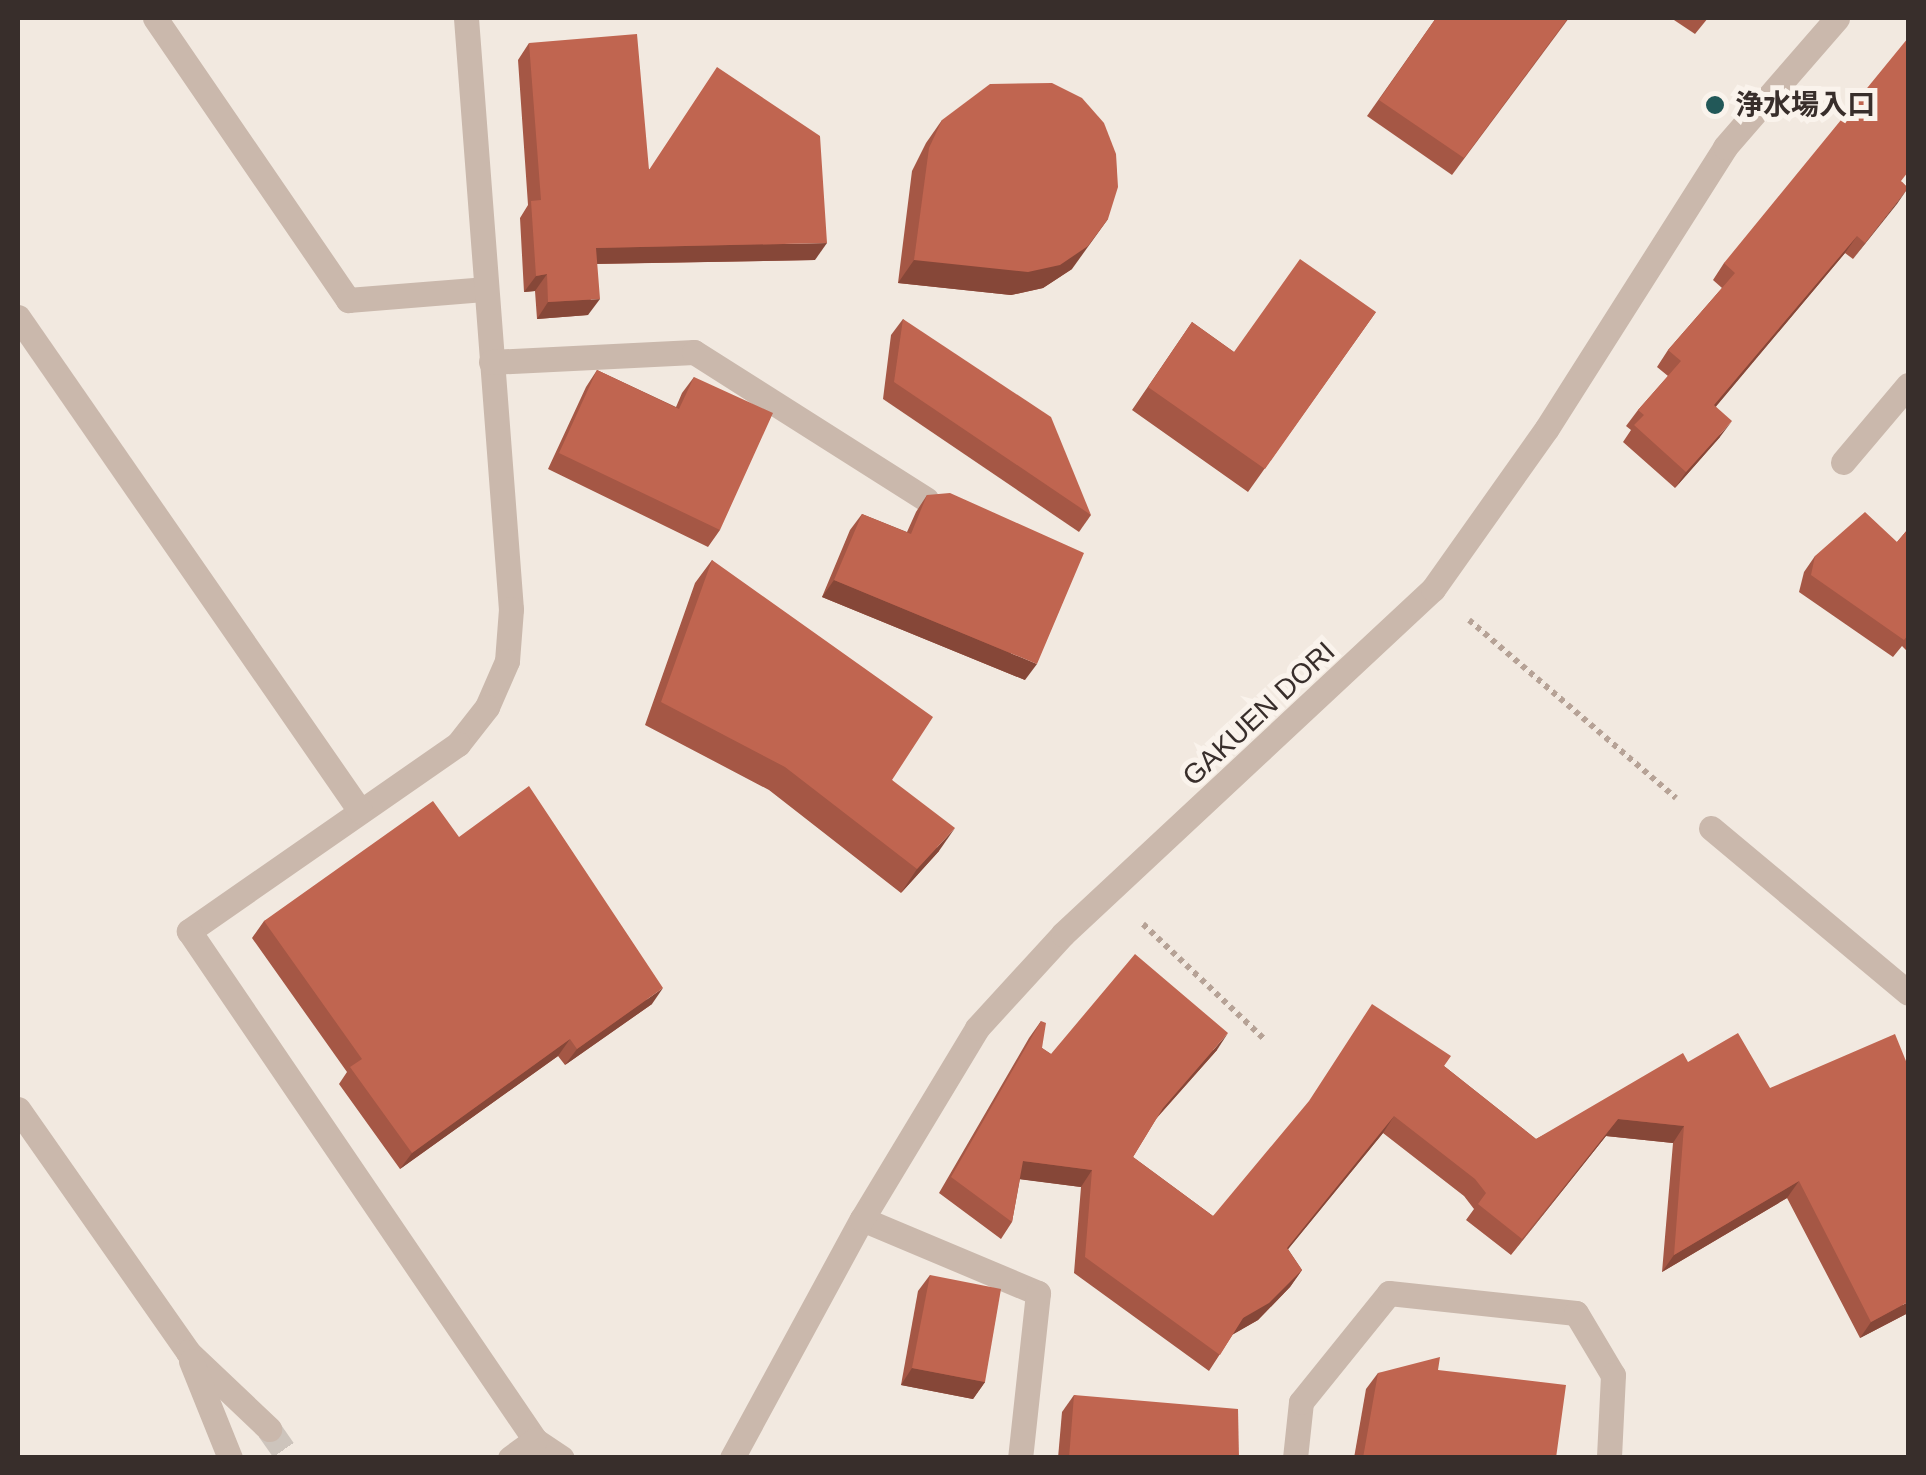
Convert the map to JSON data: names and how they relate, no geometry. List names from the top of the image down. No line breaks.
{"streets":{"street":["GAKUEN DORI"]},"places":["浄水場入口"]}
